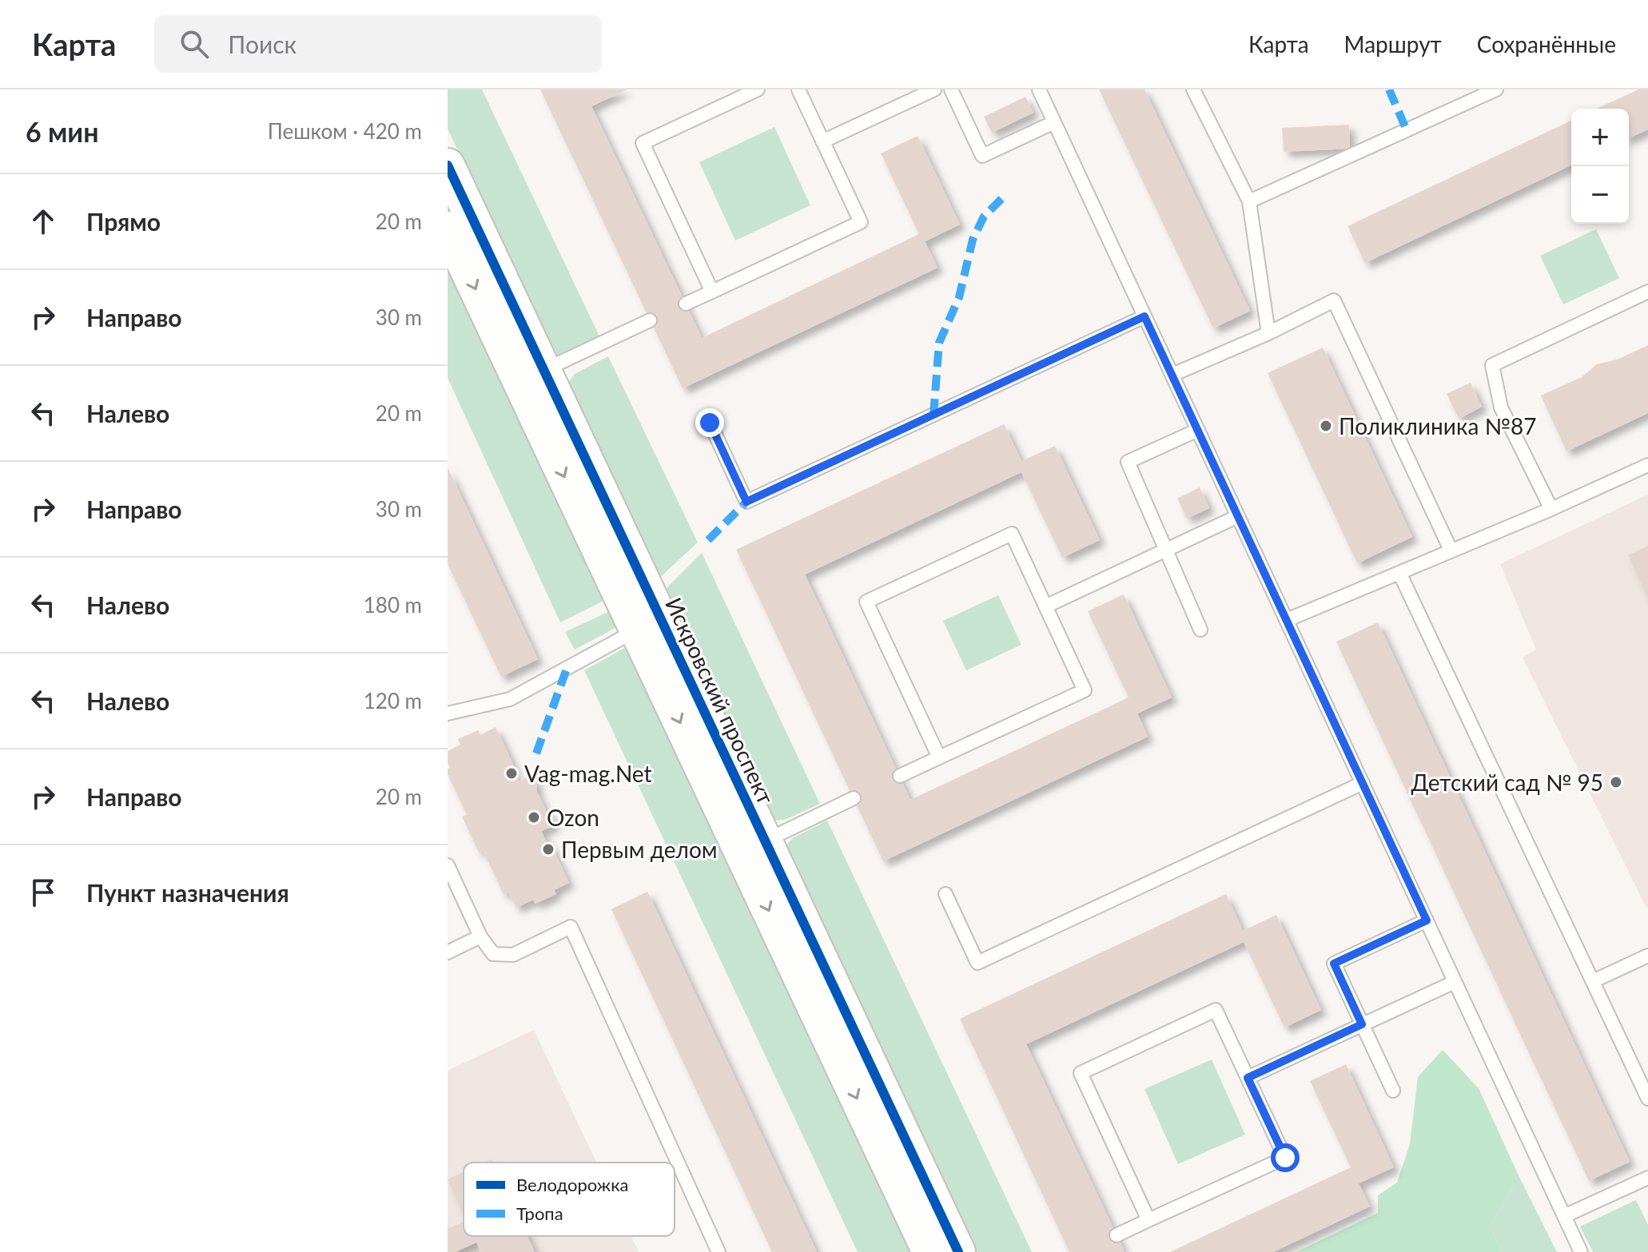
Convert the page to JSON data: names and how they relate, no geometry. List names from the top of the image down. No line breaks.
{"streets":{"street":["Искровский проспект"]},"places":["Поликлиника №87","Vag-mag.Net","Детский сад № 95","Ozon","Первым делом"],"legend":["Велодорожка","Тропа"],"page":{"header":"Карта","search":"Поиск","nav":["Карта","Маршрут","Сохранённые"],"heading":["6 мин","Пешком · 420 m"],"map_buttons":["+","−"],"list":[["Прямо","20 m"],["Направо","30 m"],["Налево","20 m"],["Направо","30 m"],["Налево","180 m"],["Налево","120 m"],["Направо","20 m"],"Пункт назначения"]}}
